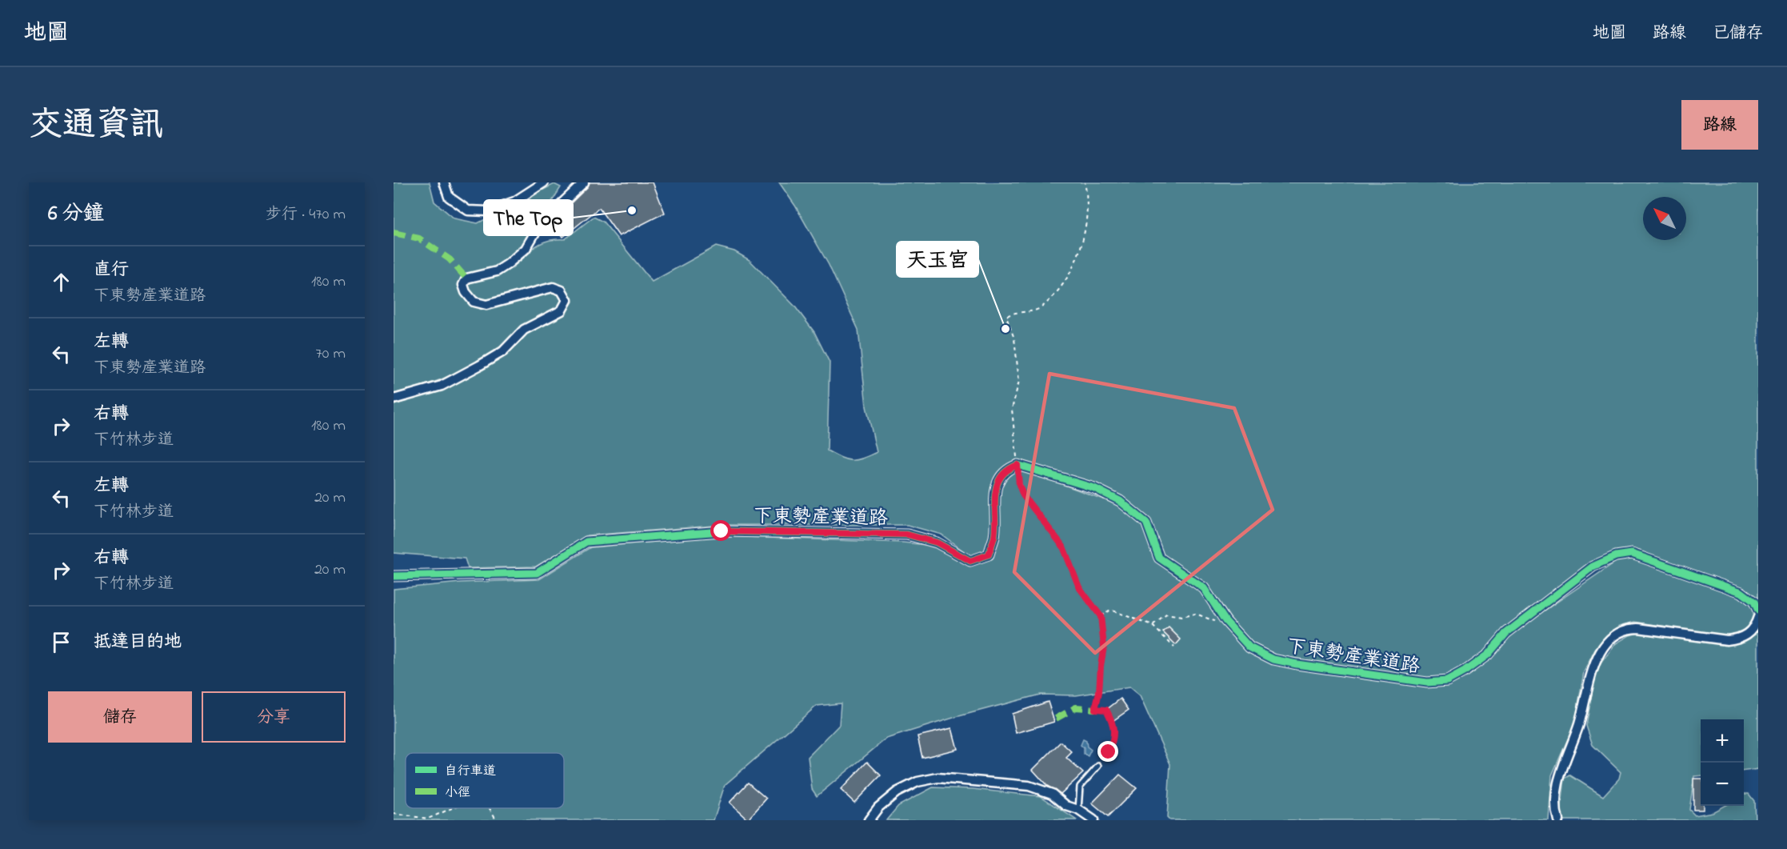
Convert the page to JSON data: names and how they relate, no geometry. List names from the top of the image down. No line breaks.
{"streets":{"street":["下東勢產業道路"]},"places":["The Top","天玉宮"],"legend":["自行車道","小徑"],"north":"top left","page":{"header":"地圖","nav":["地圖","路線","已儲存"],"title":"交通資訊","buttons":["路線",["儲存","分享"]],"heading":["6 分鐘","步行 · 470 m"],"list":[["直行","下東勢產業道路","180 m"],["左轉","下東勢產業道路","70 m"],["右轉","下竹林步道","180 m"],["左轉","下竹林步道","20 m"],["右轉","下竹林步道","20 m"],"抵達目的地"],"map_buttons":["+","−"]}}
